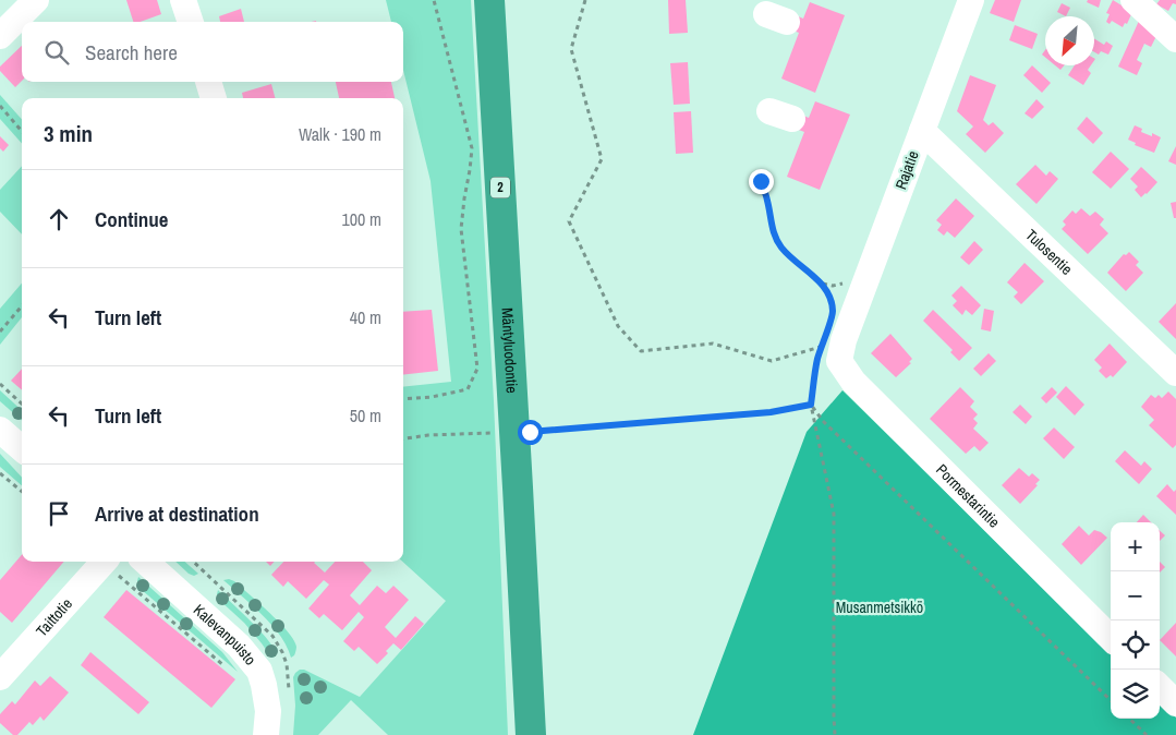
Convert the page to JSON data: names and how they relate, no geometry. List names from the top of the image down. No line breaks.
{"streets":{"highway":["2","Mäntyluodontie"],"street":["Rajatie","Tulosentie","Pormestarintie","Taittotie","Kalevanpuisto"]},"crossings":[["Rajatie","Tulosentie"],["Rajatie","Pormestarintie"]],"parks":["Musanmetsikkö"],"north":"bottom left","page":{"search":"Search here","heading":["3 min","Walk · 190 m"],"list":[["Continue","100 m"],["Turn left","40 m"],["Turn left","50 m"],"Arrive at destination"],"map_buttons":["+","−"]}}
